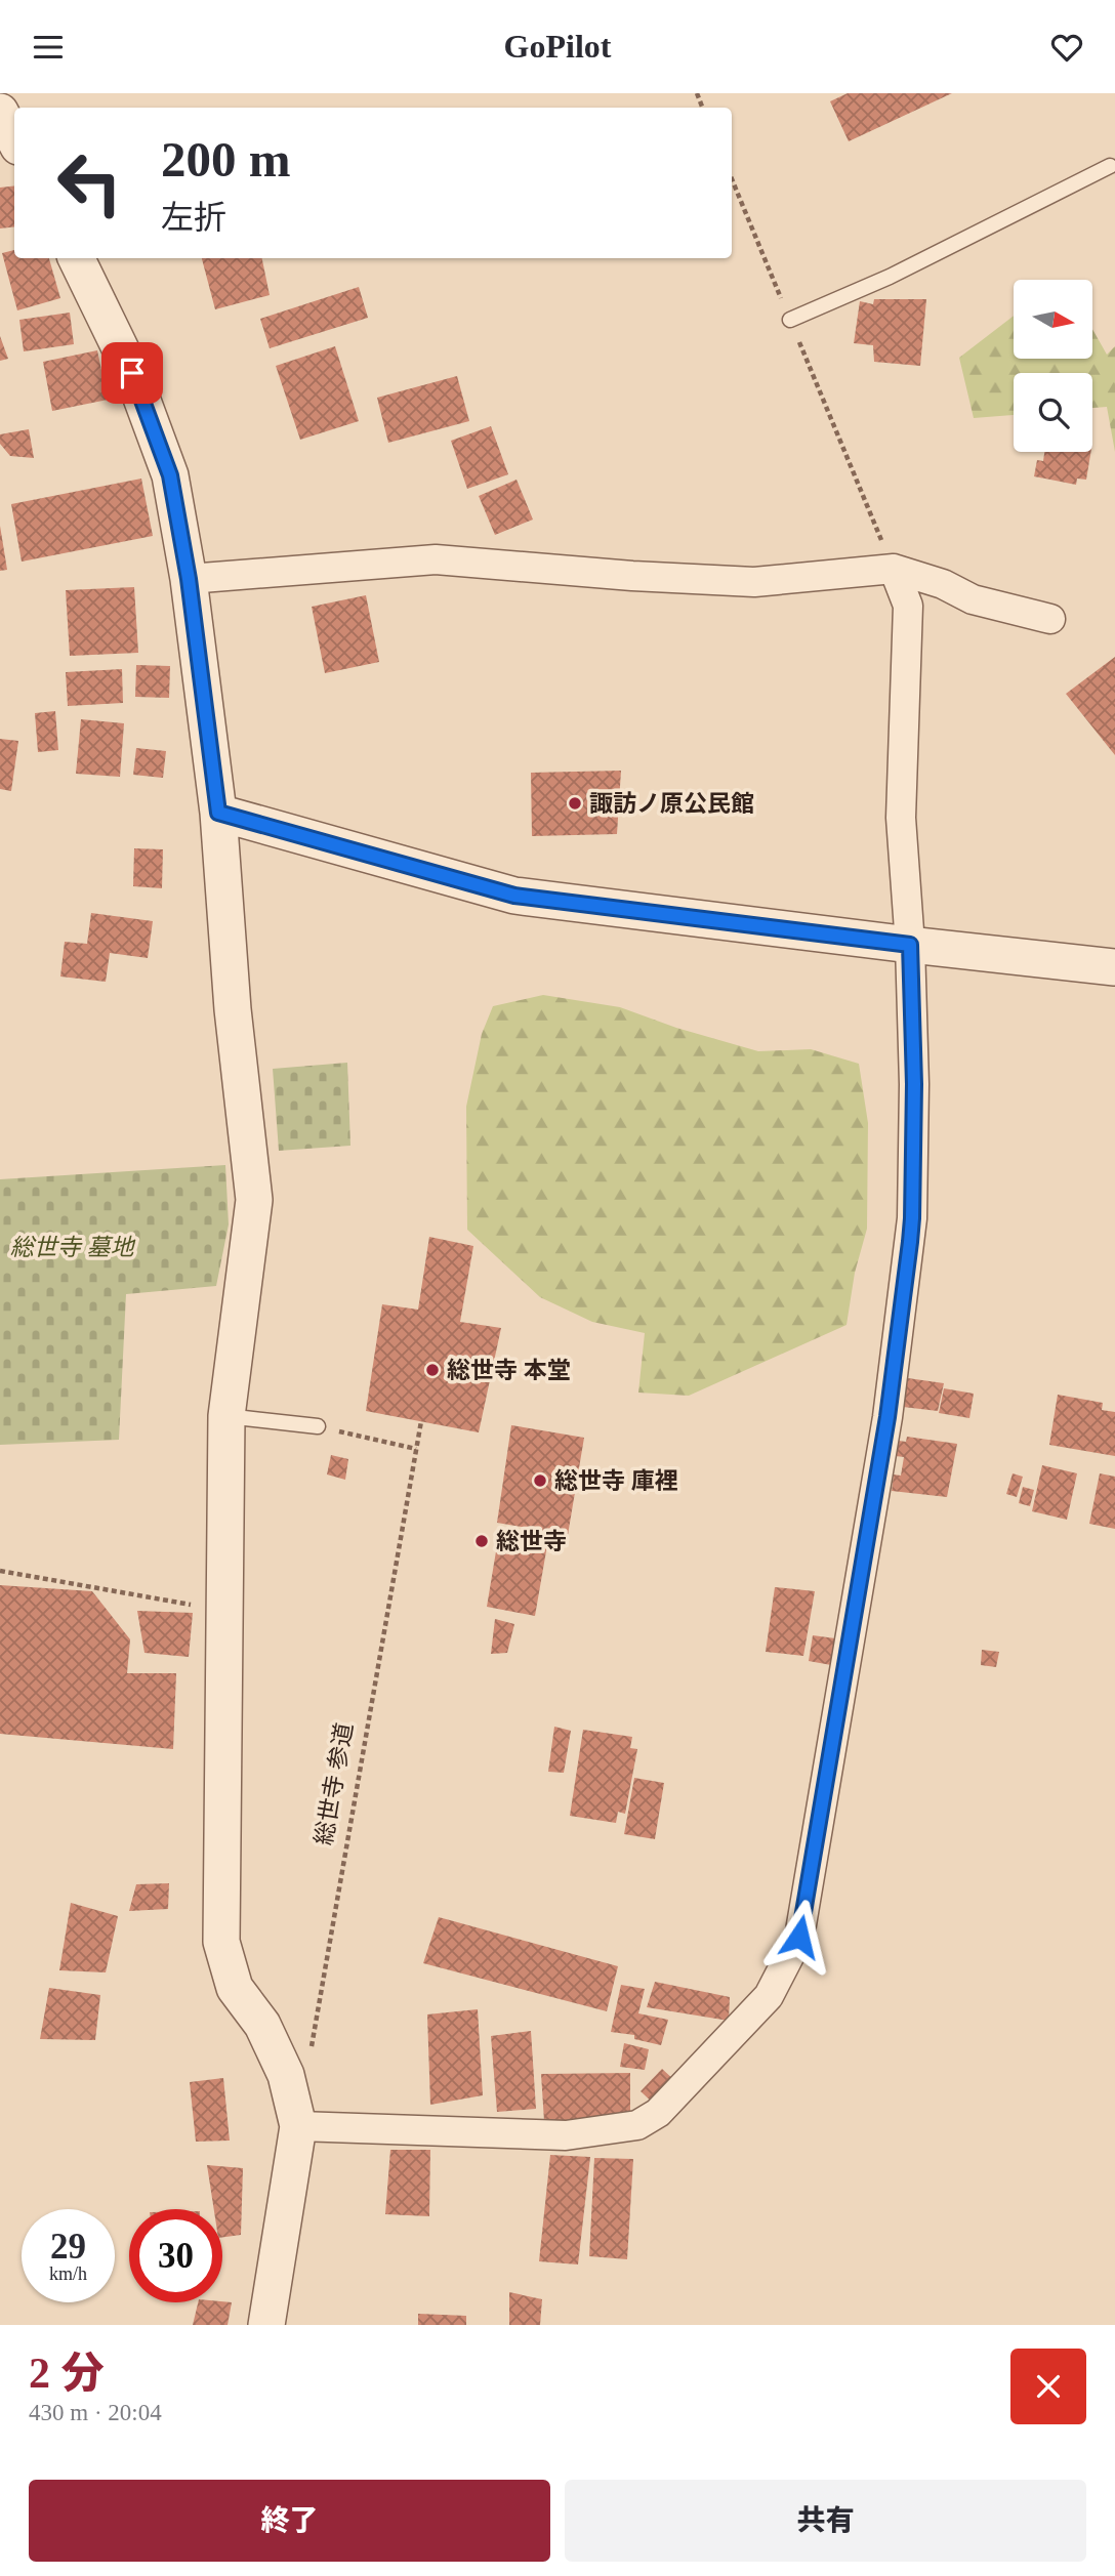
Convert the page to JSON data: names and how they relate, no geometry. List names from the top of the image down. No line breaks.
{"streets":{"path":["総世寺 参道"]},"parks":["総世寺 墓地"],"places":["諏訪ノ原公民館","総世寺 本堂","総世寺 庫裡","総世寺"],"north":"right","page":{"header":"GoPilot","turn":["200 m","左折"],"speed":"29 km/h","limit":"30","heading":["2 分","430 m · 20:04"],"buttons":["終了","共有"]}}
